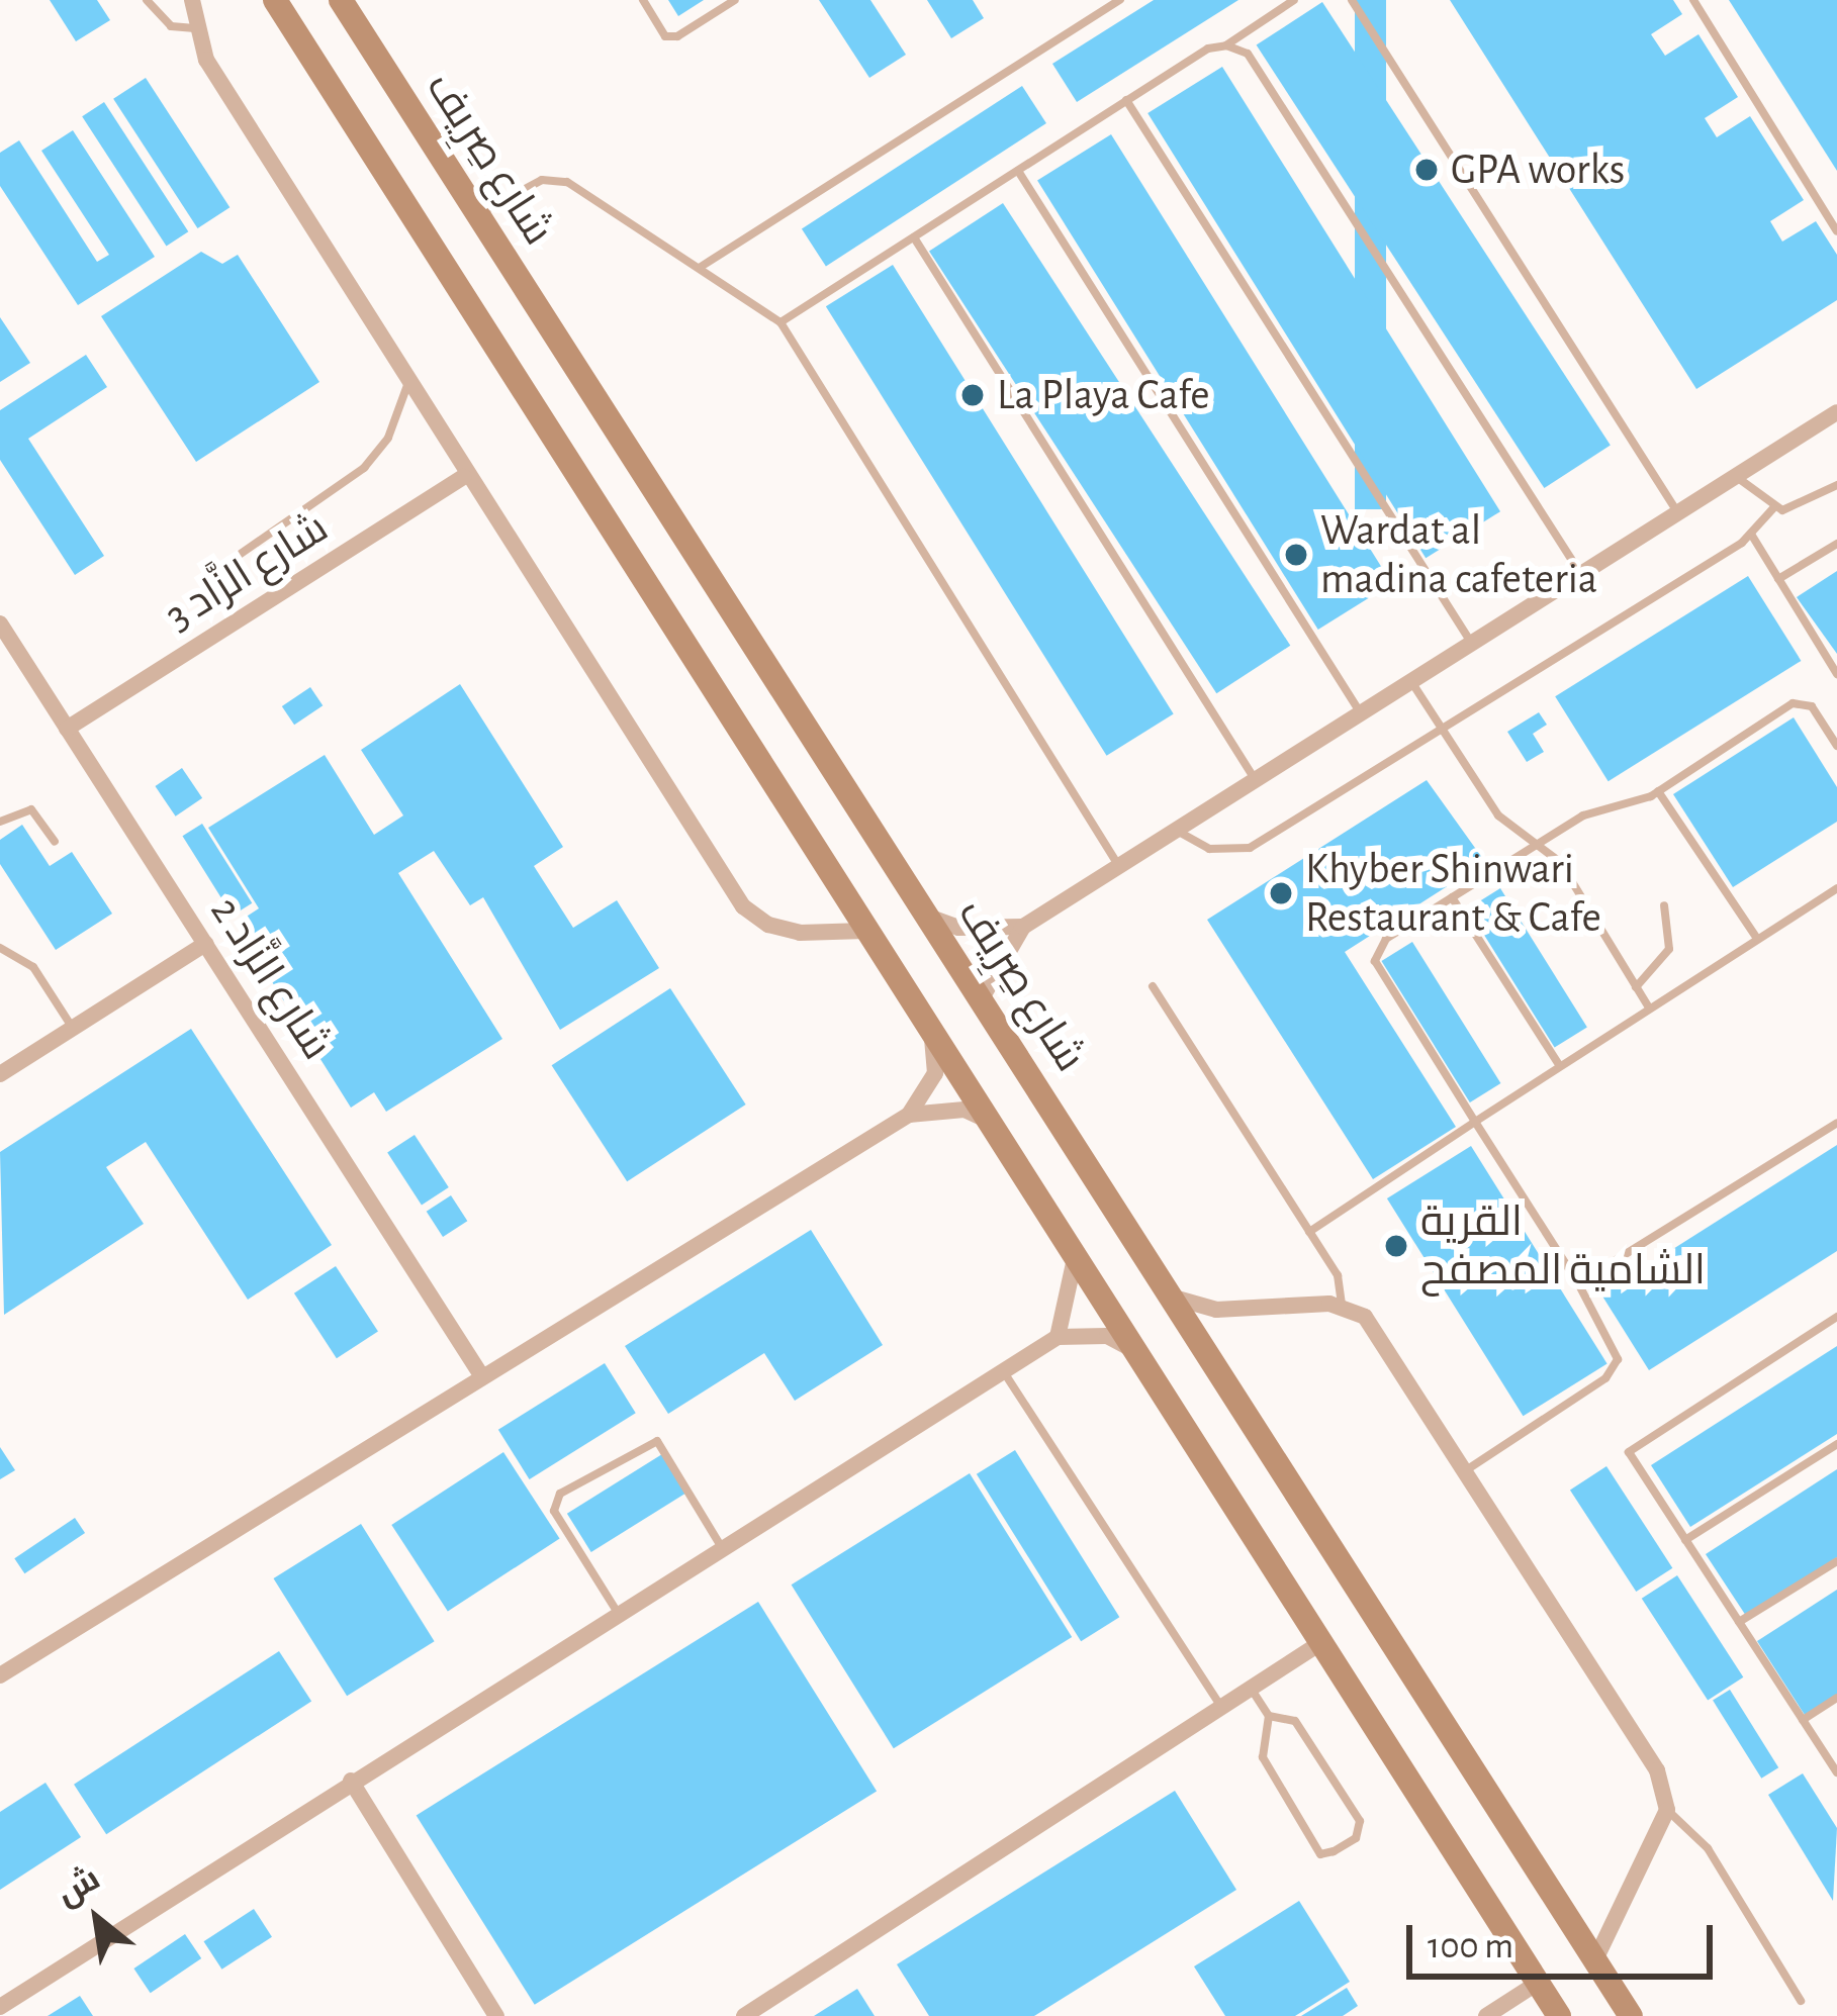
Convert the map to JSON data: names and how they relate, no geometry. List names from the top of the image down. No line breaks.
{"streets":{"main road":["شارع صِرِيف"],"street":["شارع الزَّاد 3","شارع الزَّاد 2"]},"crossings":[["شارع الزَّاد 3","شارع الزَّاد 2"]],"places":["GPA works","La Playa Cafe","Wardat al madina cafeteria","Khyber Shinwari Restaurant & Cafe","القرية الشامية المصفح"],"scale_bar":"100 m","north":"top left"}
